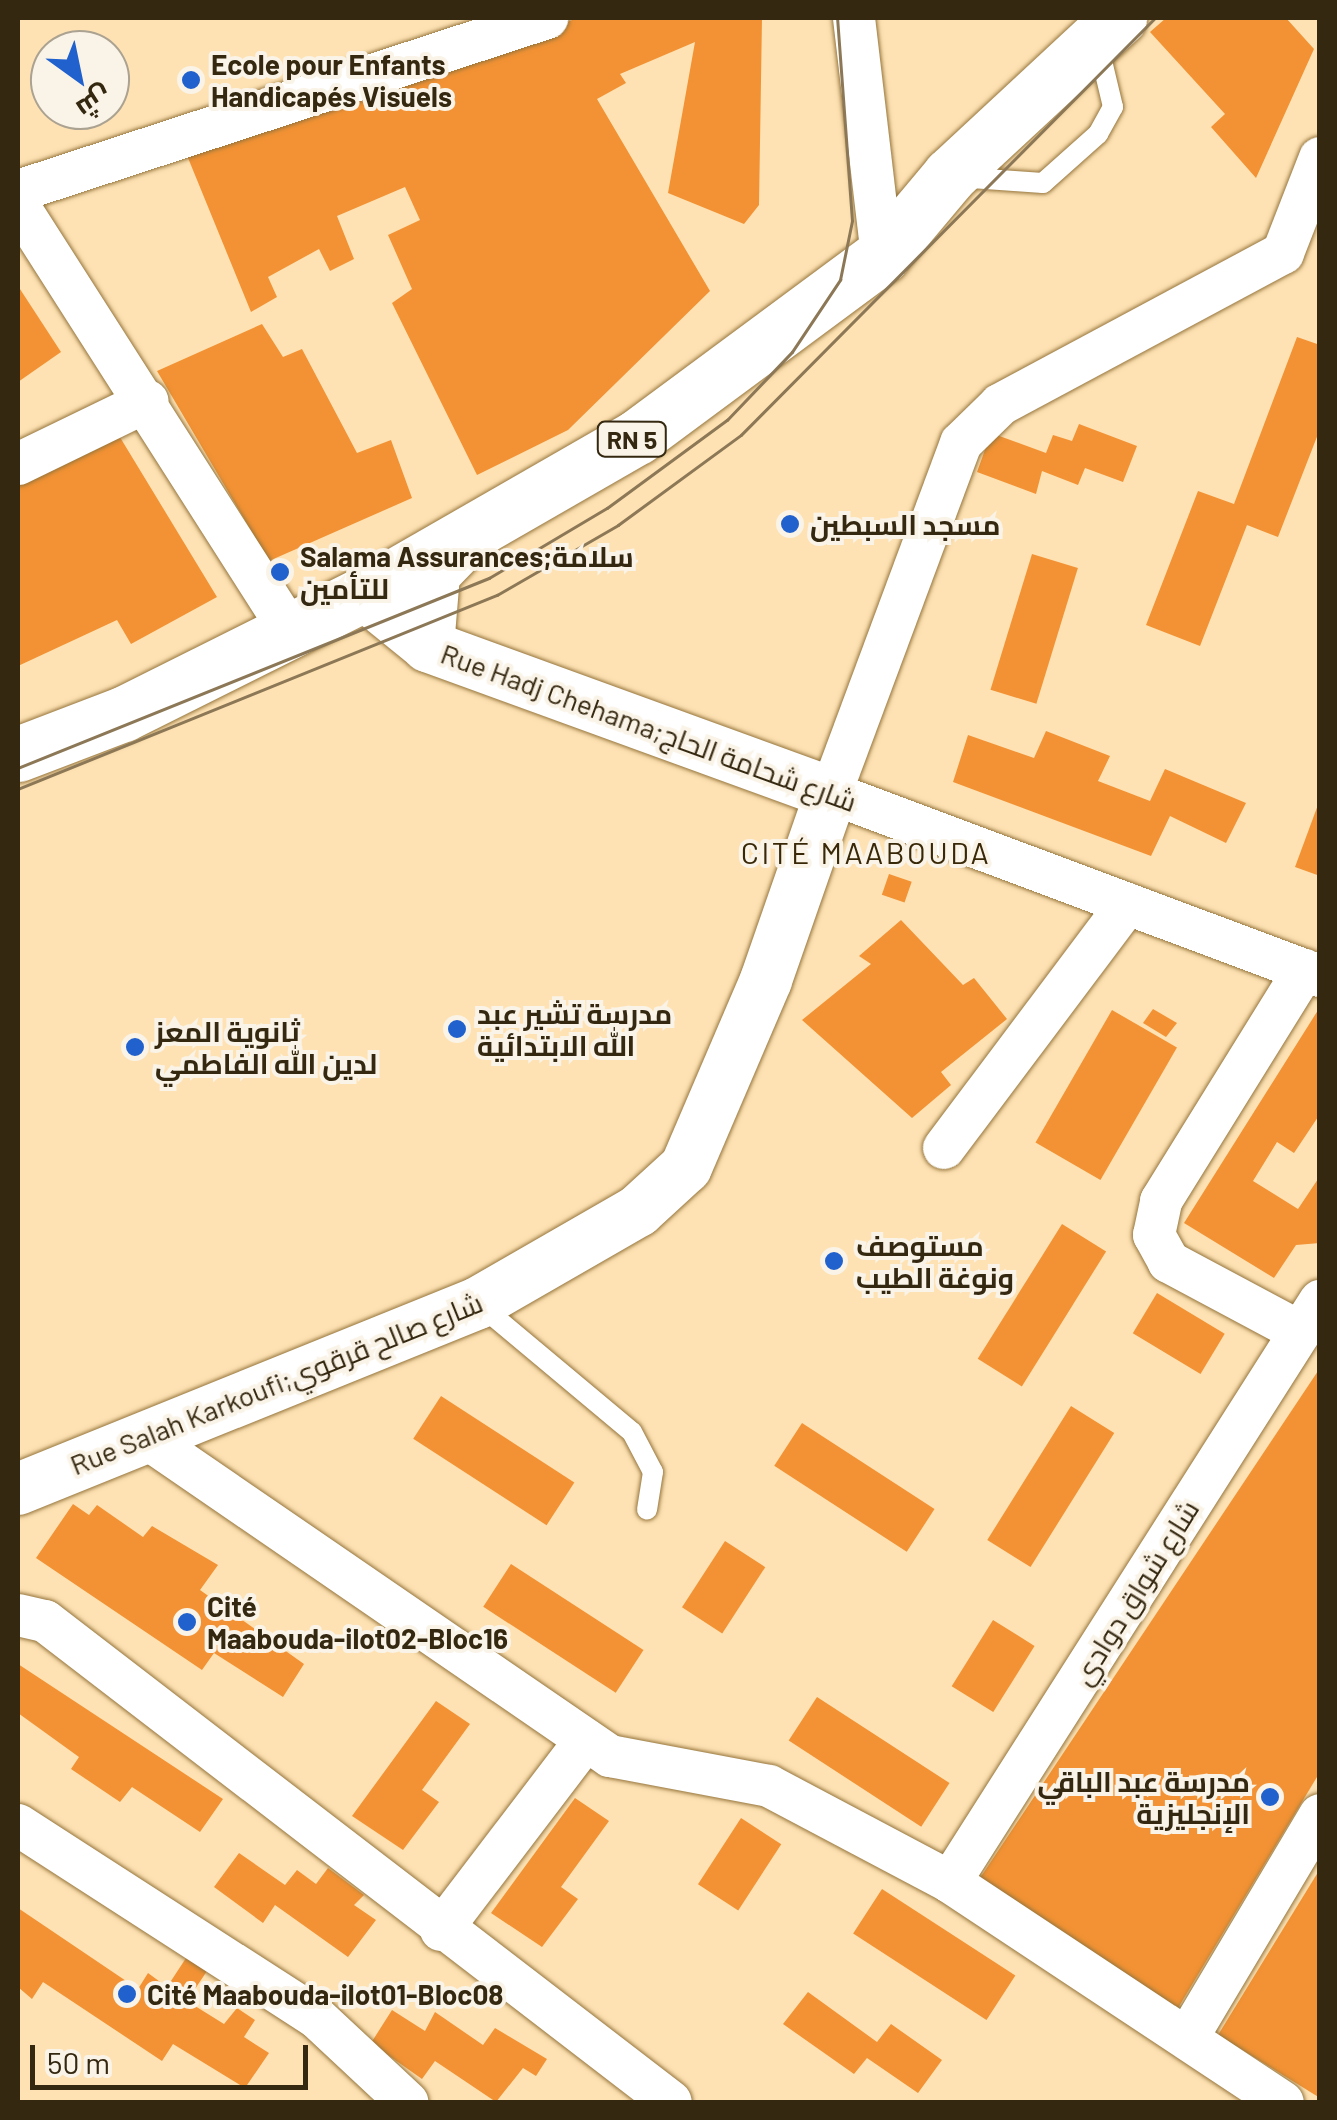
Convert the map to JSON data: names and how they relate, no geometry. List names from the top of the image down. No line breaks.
{"streets":{"main road":["RN 5"],"street":["Rue Hadj Chehama;شارع شحامة الحاج","Rue Salah Karkoufi;شارع صالح قرقوي","شارع شواق دوادي"]},"crossings":[["RN 5","Rue Hadj Chehama;شارع شحامة الحاج"],["Rue Hadj Chehama;شارع شحامة الحاج","Rue Salah Karkoufi;شارع صالح قرقوي"]],"districts":["CITÉ MAABOUDA"],"places":["Ecole pour Enfants Handicapés Visuels","مسجد السبطين","Salama Assurances;سلامة للتأمين","مدرسة تشير عبد الله الابتدائية","ثانوية المعز لدين الله الفاطمي","مستوصف ونوغة الطيب","Cité Maabouda-ilot02-Bloc16","مدرسة عبد الباقي الإنجليزية","Cité Maabouda-ilot01-Bloc08"],"scale_bar":"50 m","north":"bottom right"}
